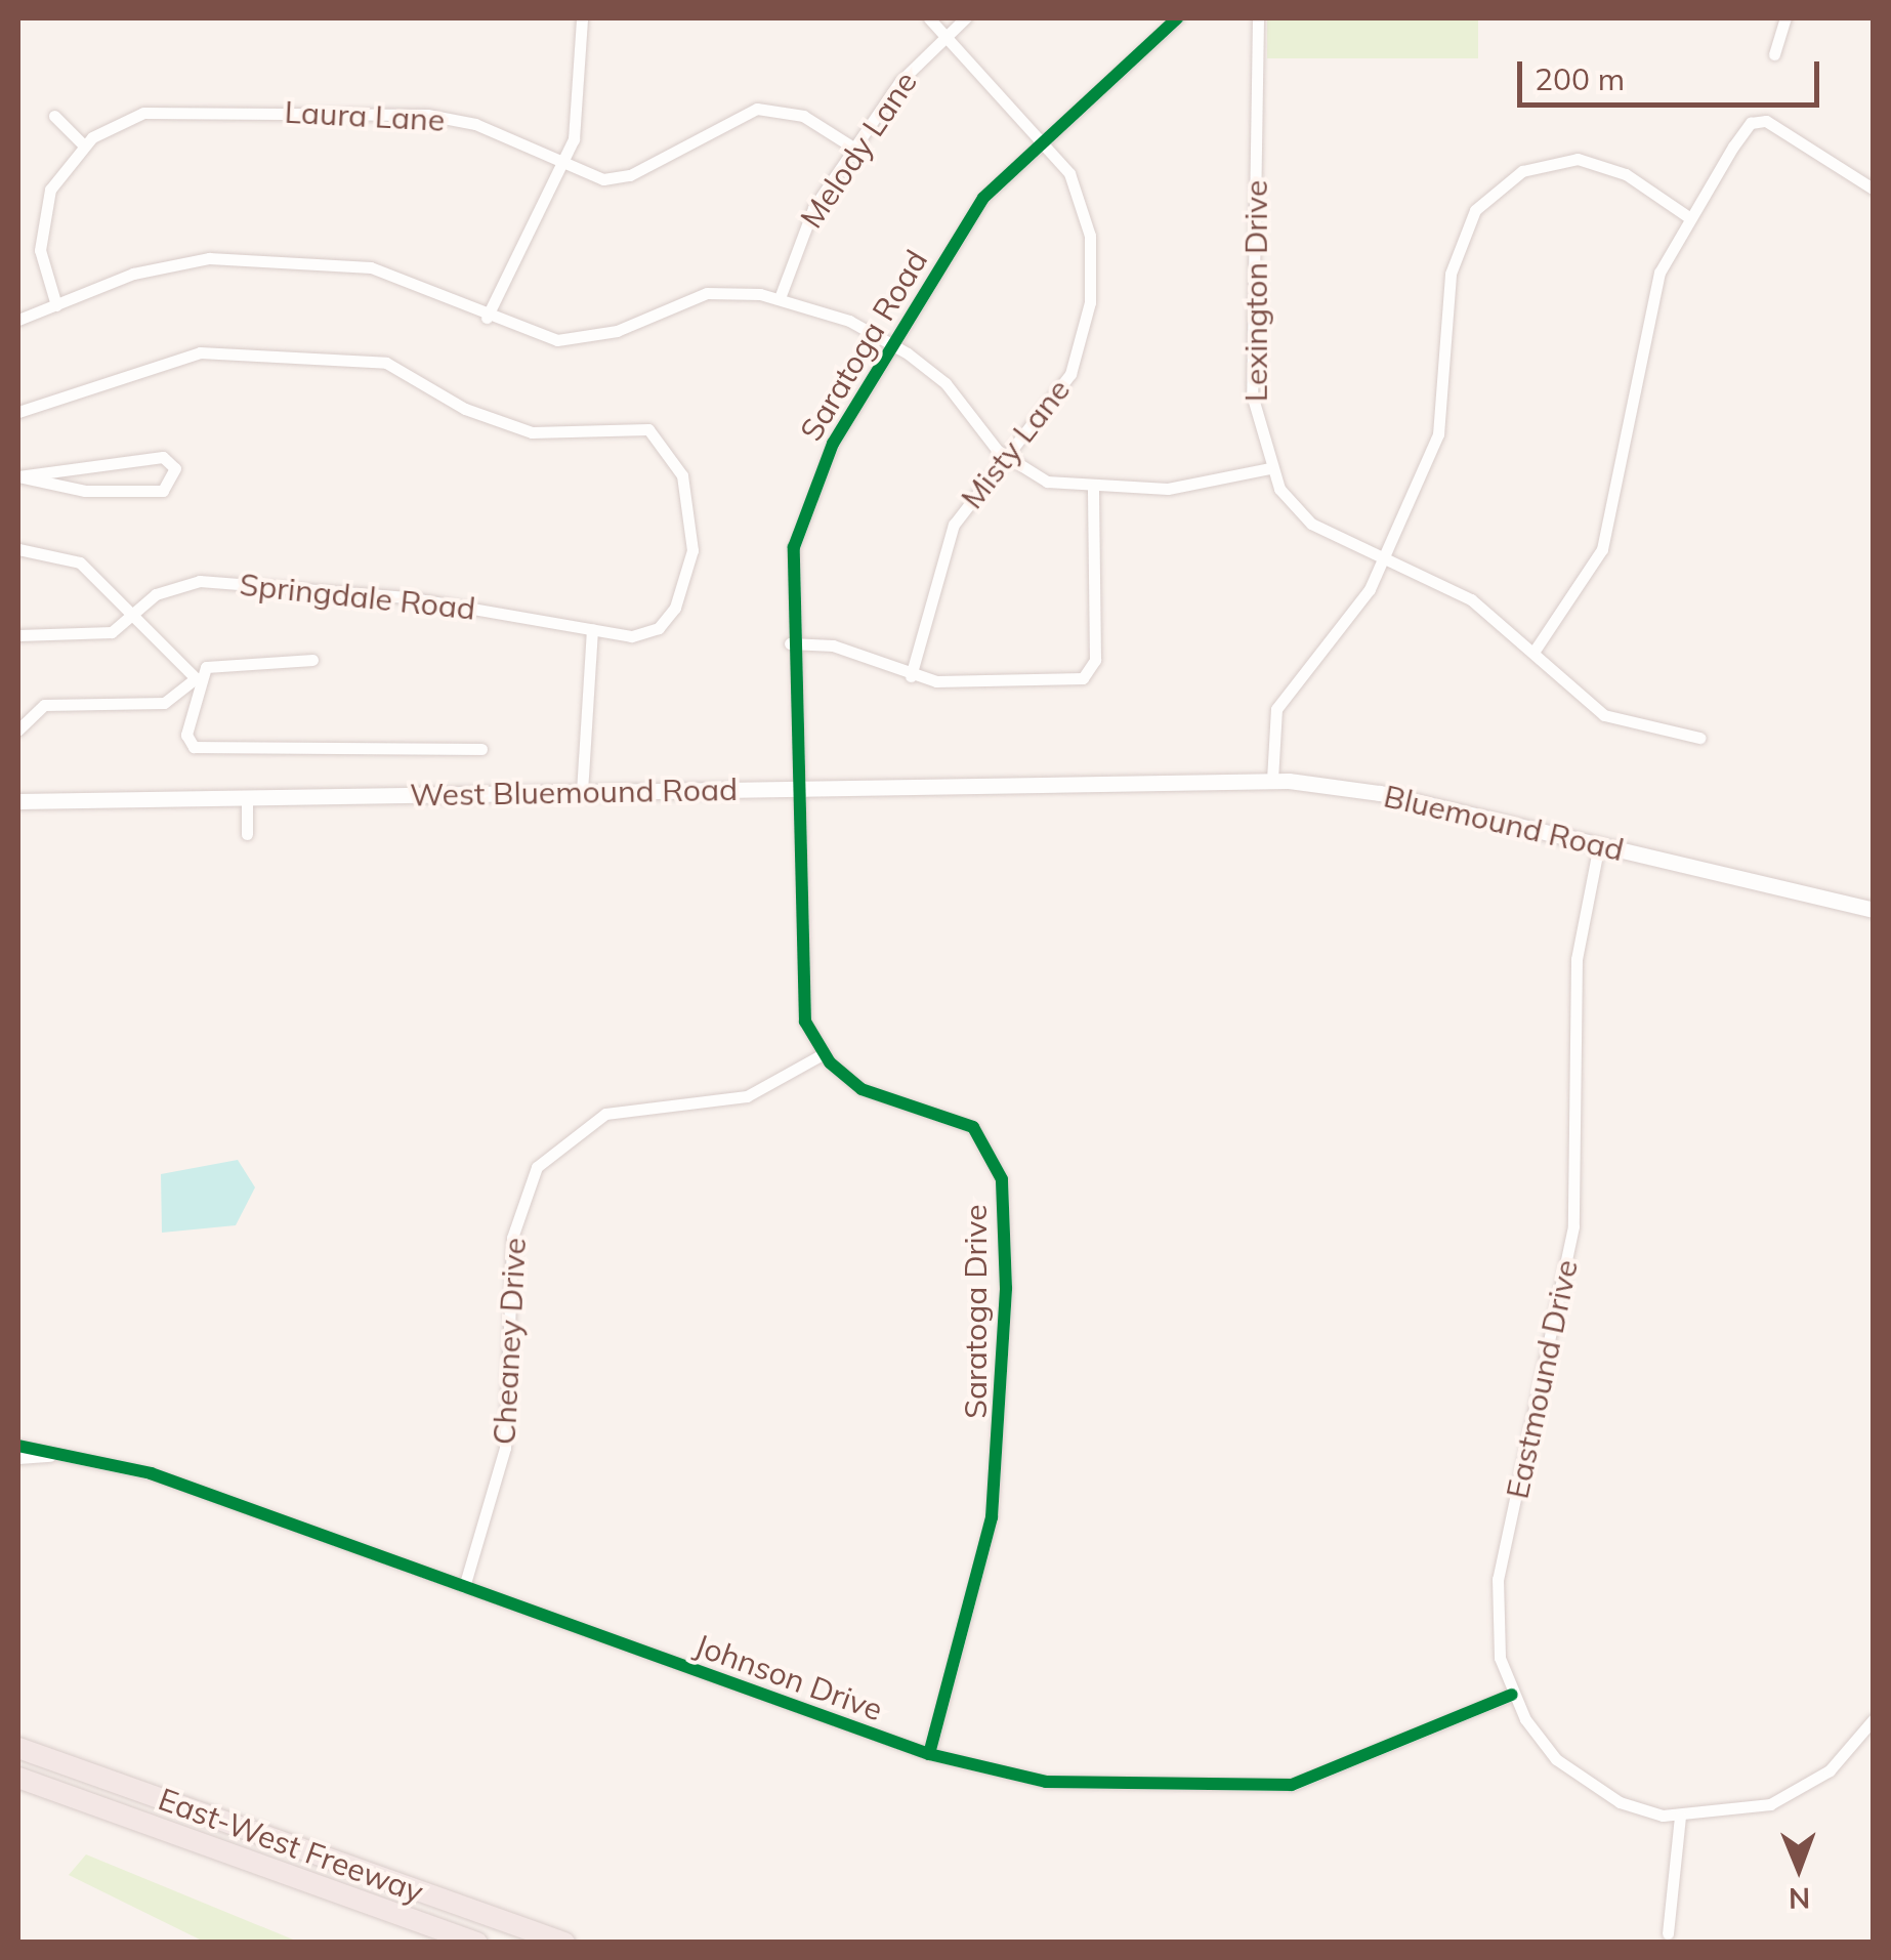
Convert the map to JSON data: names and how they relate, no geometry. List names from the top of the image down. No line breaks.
{"streets":{"highway":["East-West Freeway"],"main road":["West Bluemound Road","Bluemound Road"],"street":["Laura Lane","Melody Lane","Lexington Drive","Saratoga Road","Misty Lane","Springdale Road","Saratoga Drive","Cheaney Drive","Eastmound Drive","Johnson Drive"]},"crossings":[["Laura Lane","Melody Lane"],["Melody Lane","Misty Lane"],["Saratoga Road","Misty Lane"],["Saratoga Road","West Bluemound Road"],["West Bluemound Road","Bluemound Road"],["Bluemound Road","Eastmound Drive"],["Saratoga Drive","Cheaney Drive"],["Saratoga Drive","Johnson Drive"],["Cheaney Drive","Johnson Drive"],["Eastmound Drive","Johnson Drive"]],"scale_bar":"200 m","north":"bottom"}
